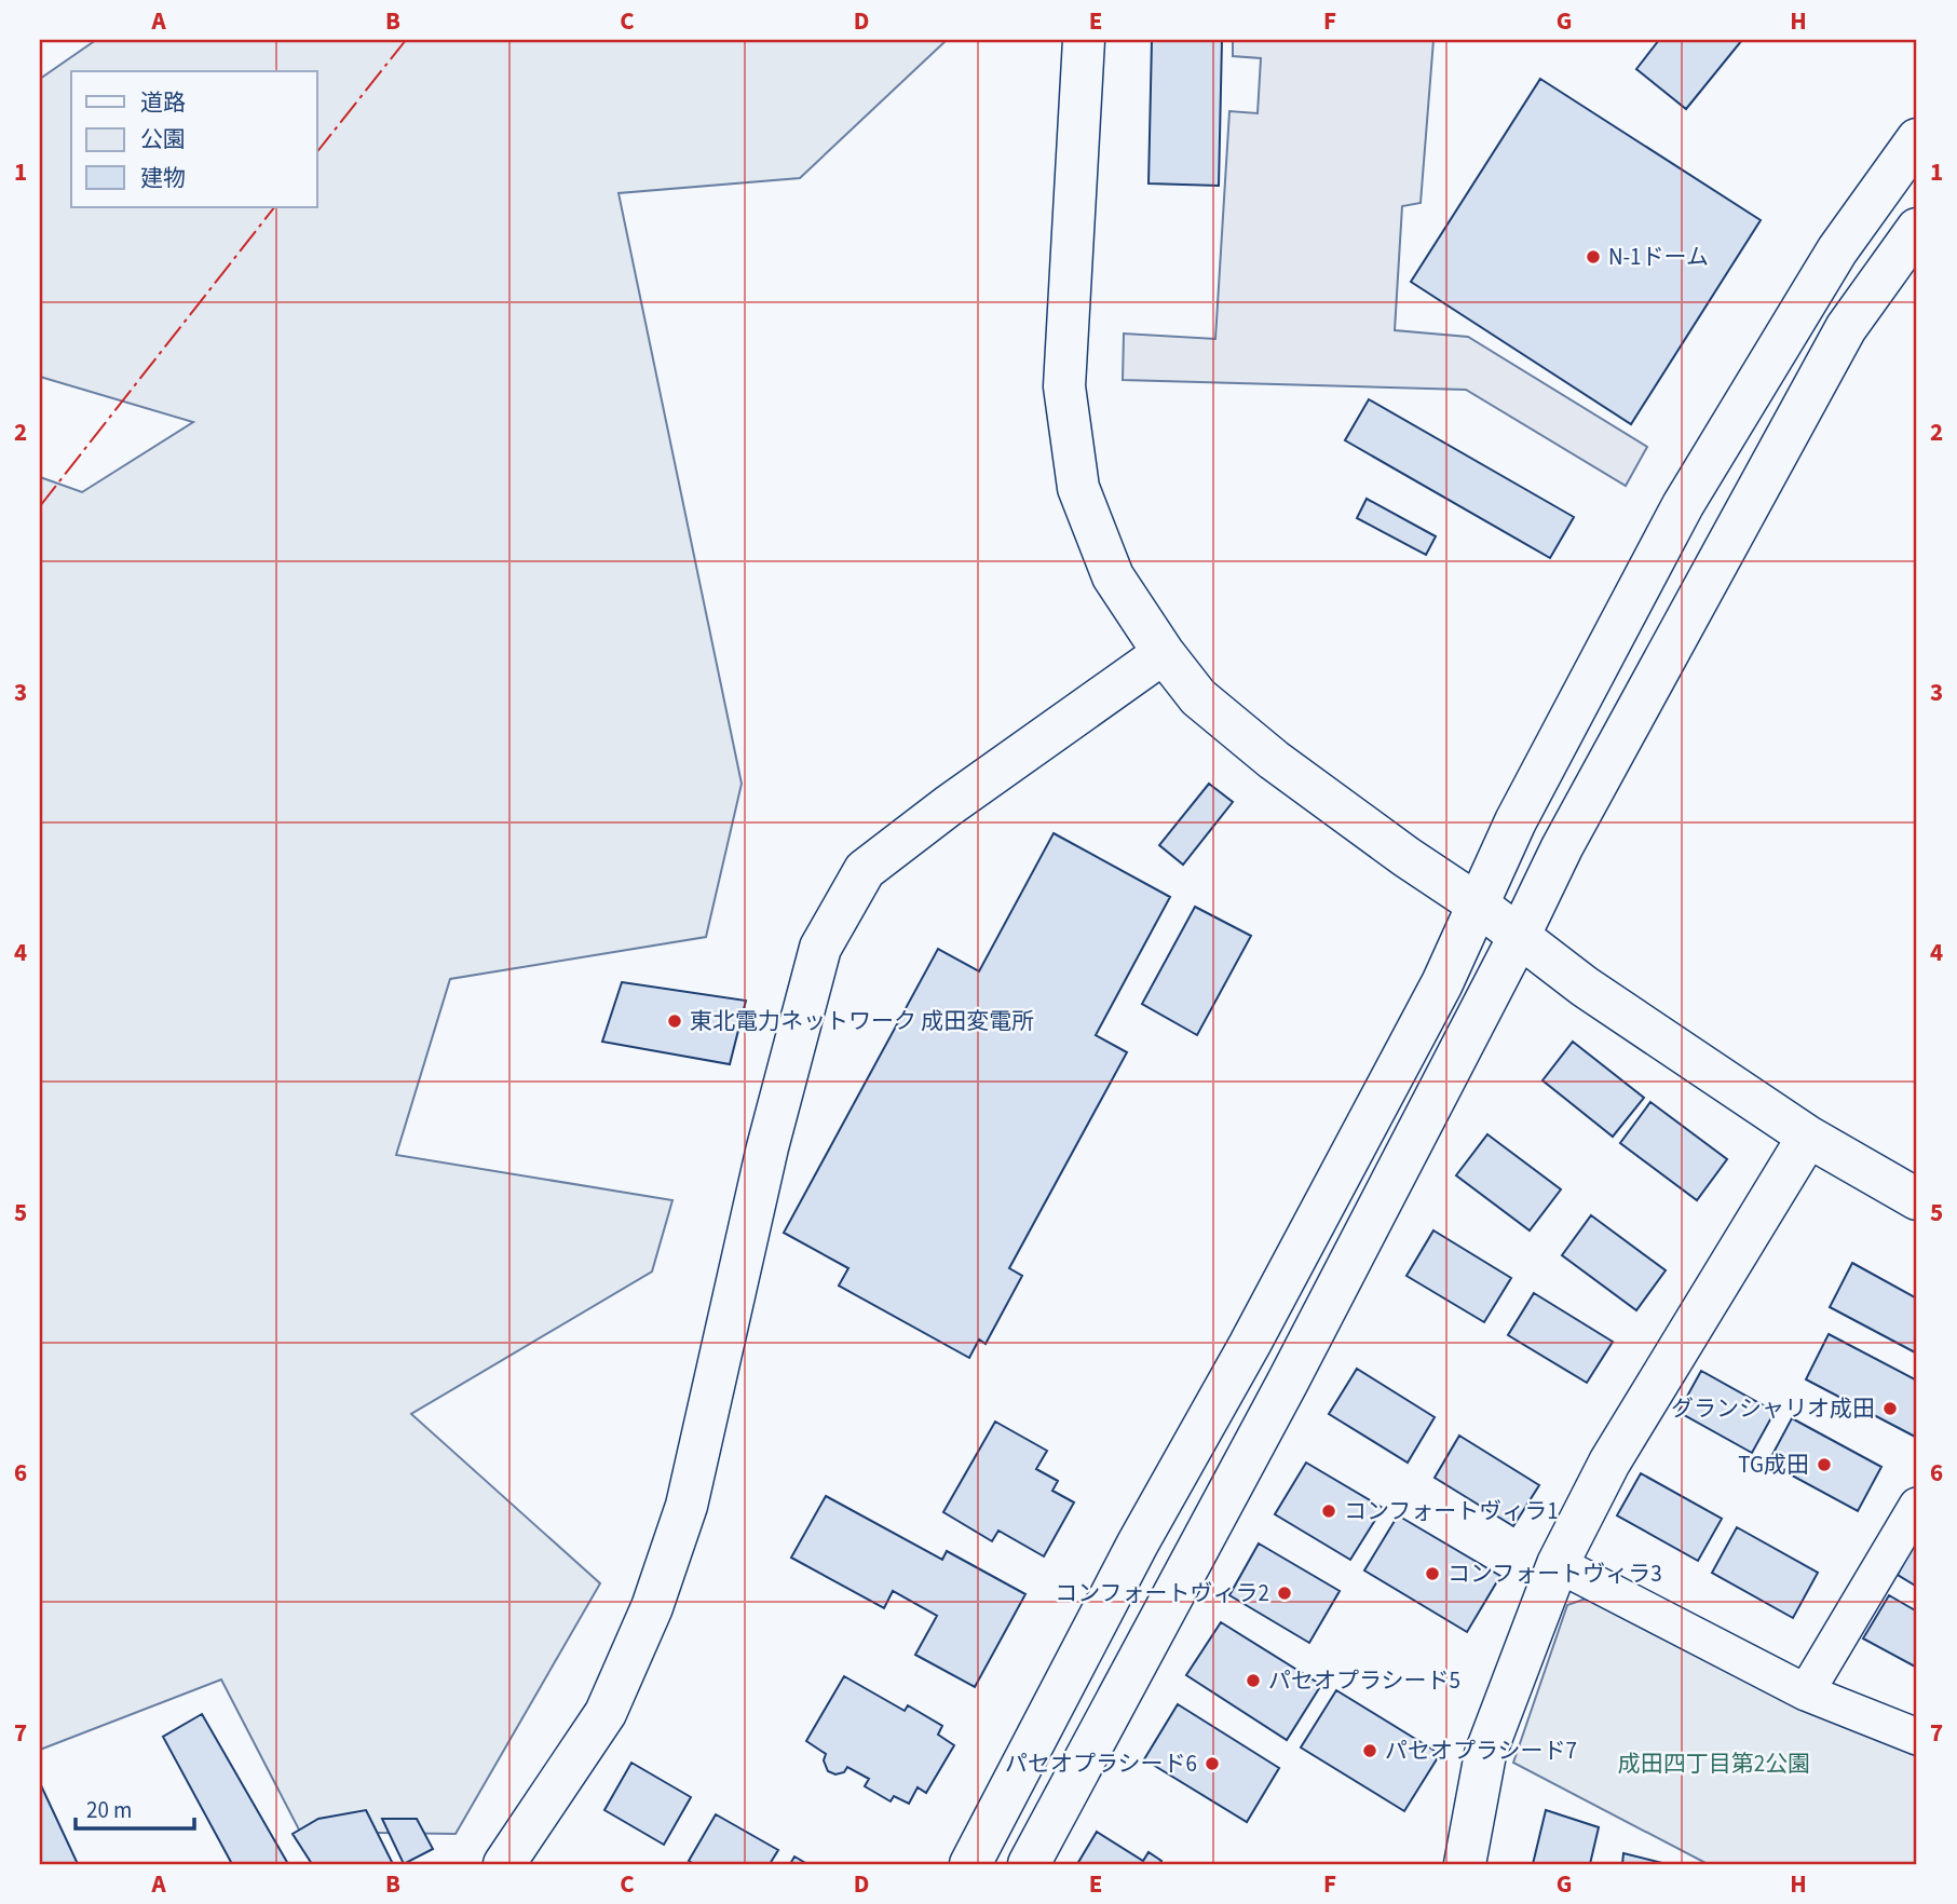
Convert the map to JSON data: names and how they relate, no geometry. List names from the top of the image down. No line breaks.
{"parks":["成田四丁目第2公園"],"places":["N-1ドーム","東北電力ネットワーク 成田変電所","グランシャリオ成田","TG成田","コンフォートヴィラ1","コンフォートヴィラ3","コンフォートヴィラ2","パセオプラシード5","パセオプラシード7","パセオプラシード6"],"legend":["道路","公園","建物"],"scale_bar":"20 m","grid":{"columns":["A","B","C","D","E","F","G","H"],"rows":["1","2","3","4","5","6","7"]}}
